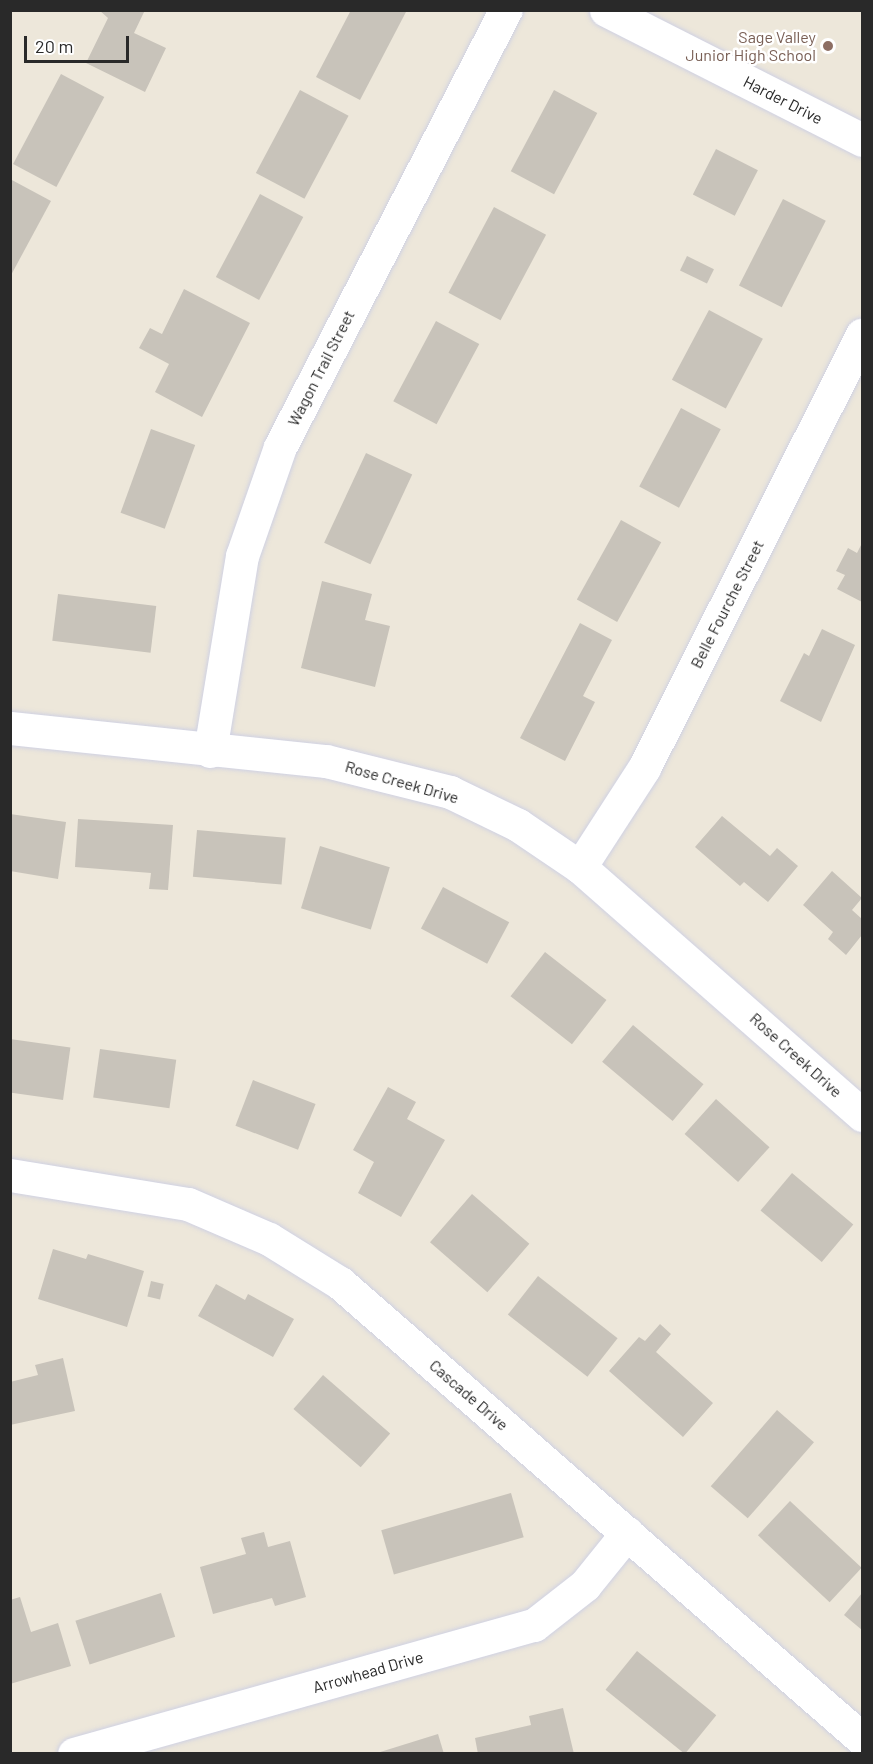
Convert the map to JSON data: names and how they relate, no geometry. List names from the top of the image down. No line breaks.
{"streets":{"street":["Harder Drive","Wagon Trail Street","Belle Fourche Street","Rose Creek Drive","Cascade Drive","Arrowhead Drive"]},"crossings":[["Wagon Trail Street","Rose Creek Drive"],["Belle Fourche Street","Rose Creek Drive"],["Cascade Drive","Arrowhead Drive"]],"places":["Sage Valley Junior High School"],"scale_bar":"20 m"}
